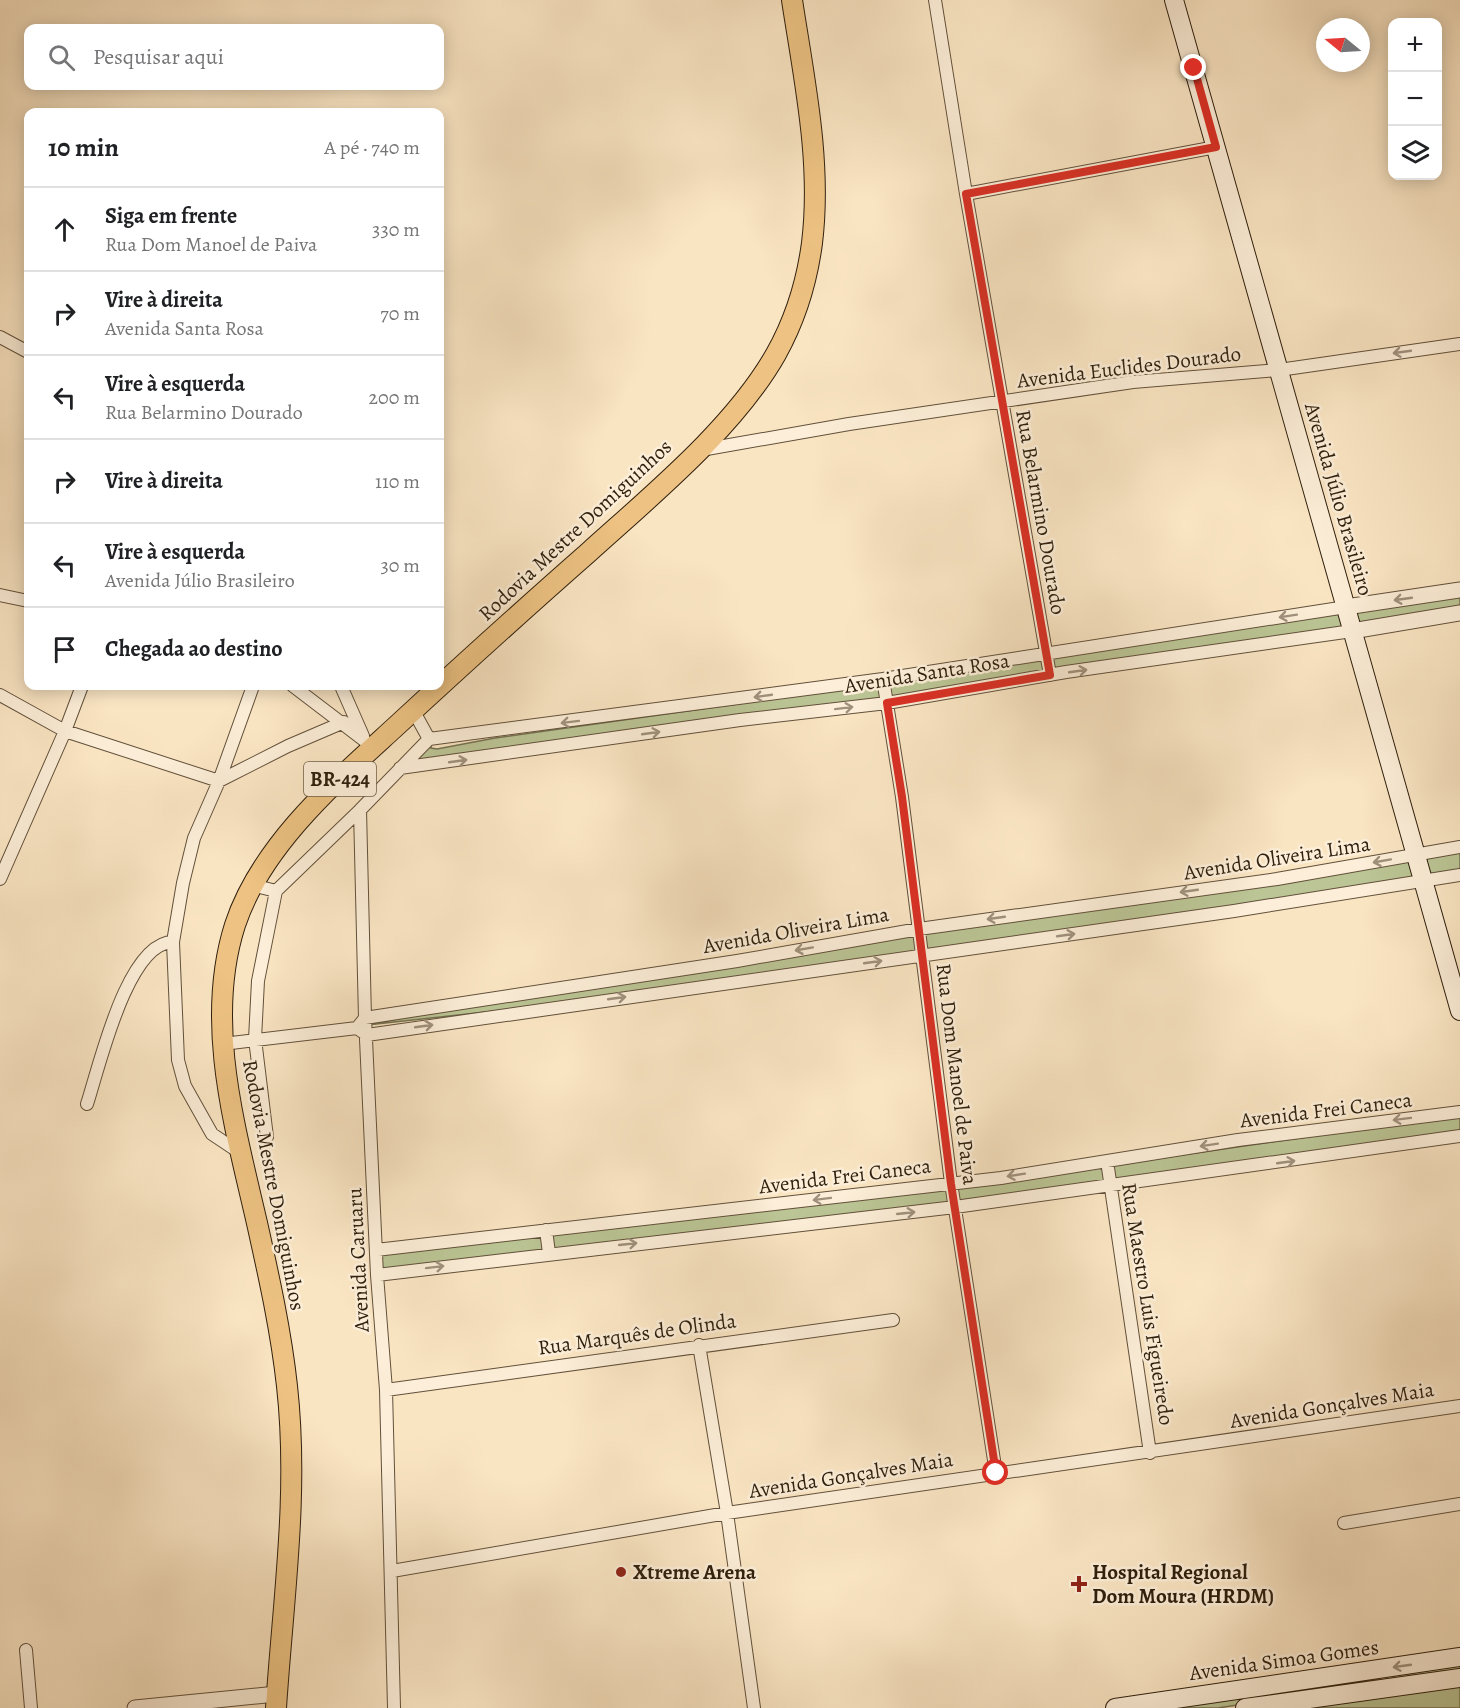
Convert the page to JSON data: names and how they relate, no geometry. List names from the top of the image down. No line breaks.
{"streets":{"main road":["Avenida Júlio Brasileiro","Rodovia Mestre Domiguinhos","BR-424","Avenida Simoa Gomes"],"street":["Avenida Euclides Dourado","Rua Belarmino Dourado","Avenida Santa Rosa","Avenida Oliveira Lima","Rua Dom Manoel de Paiva","Avenida Frei Caneca","Avenida Caruaru","Rua Maestro Luis Figueiredo","Rua Marquês de Olinda","Avenida Gonçalves Maia"]},"crossings":[["Avenida Euclides Dourado","Avenida Júlio Brasileiro"],["Avenida Euclides Dourado","Rua Belarmino Dourado"],["Avenida Euclides Dourado","Rodovia Mestre Domiguinhos"],["Avenida Júlio Brasileiro","Avenida Santa Rosa"],["Avenida Júlio Brasileiro","Avenida Oliveira Lima"],["Rua Belarmino Dourado","Avenida Santa Rosa"],["Rodovia Mestre Domiguinhos","Avenida Oliveira Lima"],["Avenida Santa Rosa","Rua Dom Manoel de Paiva"],["Avenida Oliveira Lima","Rua Dom Manoel de Paiva"],["Avenida Oliveira Lima","Avenida Caruaru"],["Rua Dom Manoel de Paiva","Avenida Frei Caneca"],["Rua Dom Manoel de Paiva","Avenida Gonçalves Maia"],["Avenida Frei Caneca","Avenida Caruaru"],["Avenida Frei Caneca","Rua Maestro Luis Figueiredo"],["Avenida Caruaru","Rua Marquês de Olinda"],["Avenida Caruaru","Avenida Gonçalves Maia"],["Rua Maestro Luis Figueiredo","Avenida Gonçalves Maia"]],"places":{"other":["Xtreme Arena"],"health":["Hospital Regional Dom Moura (HRDM)"]},"north":"left","page":{"map_buttons":["+","−"],"search":"Pesquisar aqui","heading":["10 min","A pé · 740 m"],"list":[["Siga em frente","Rua Dom Manoel de Paiva","330 m"],["Vire à direita","Avenida Santa Rosa","70 m"],["Vire à esquerda","Rua Belarmino Dourado","200 m"],["Vire à direita","110 m"],["Vire à esquerda","Avenida Júlio Brasileiro","30 m"],"Chegada ao destino"]}}
